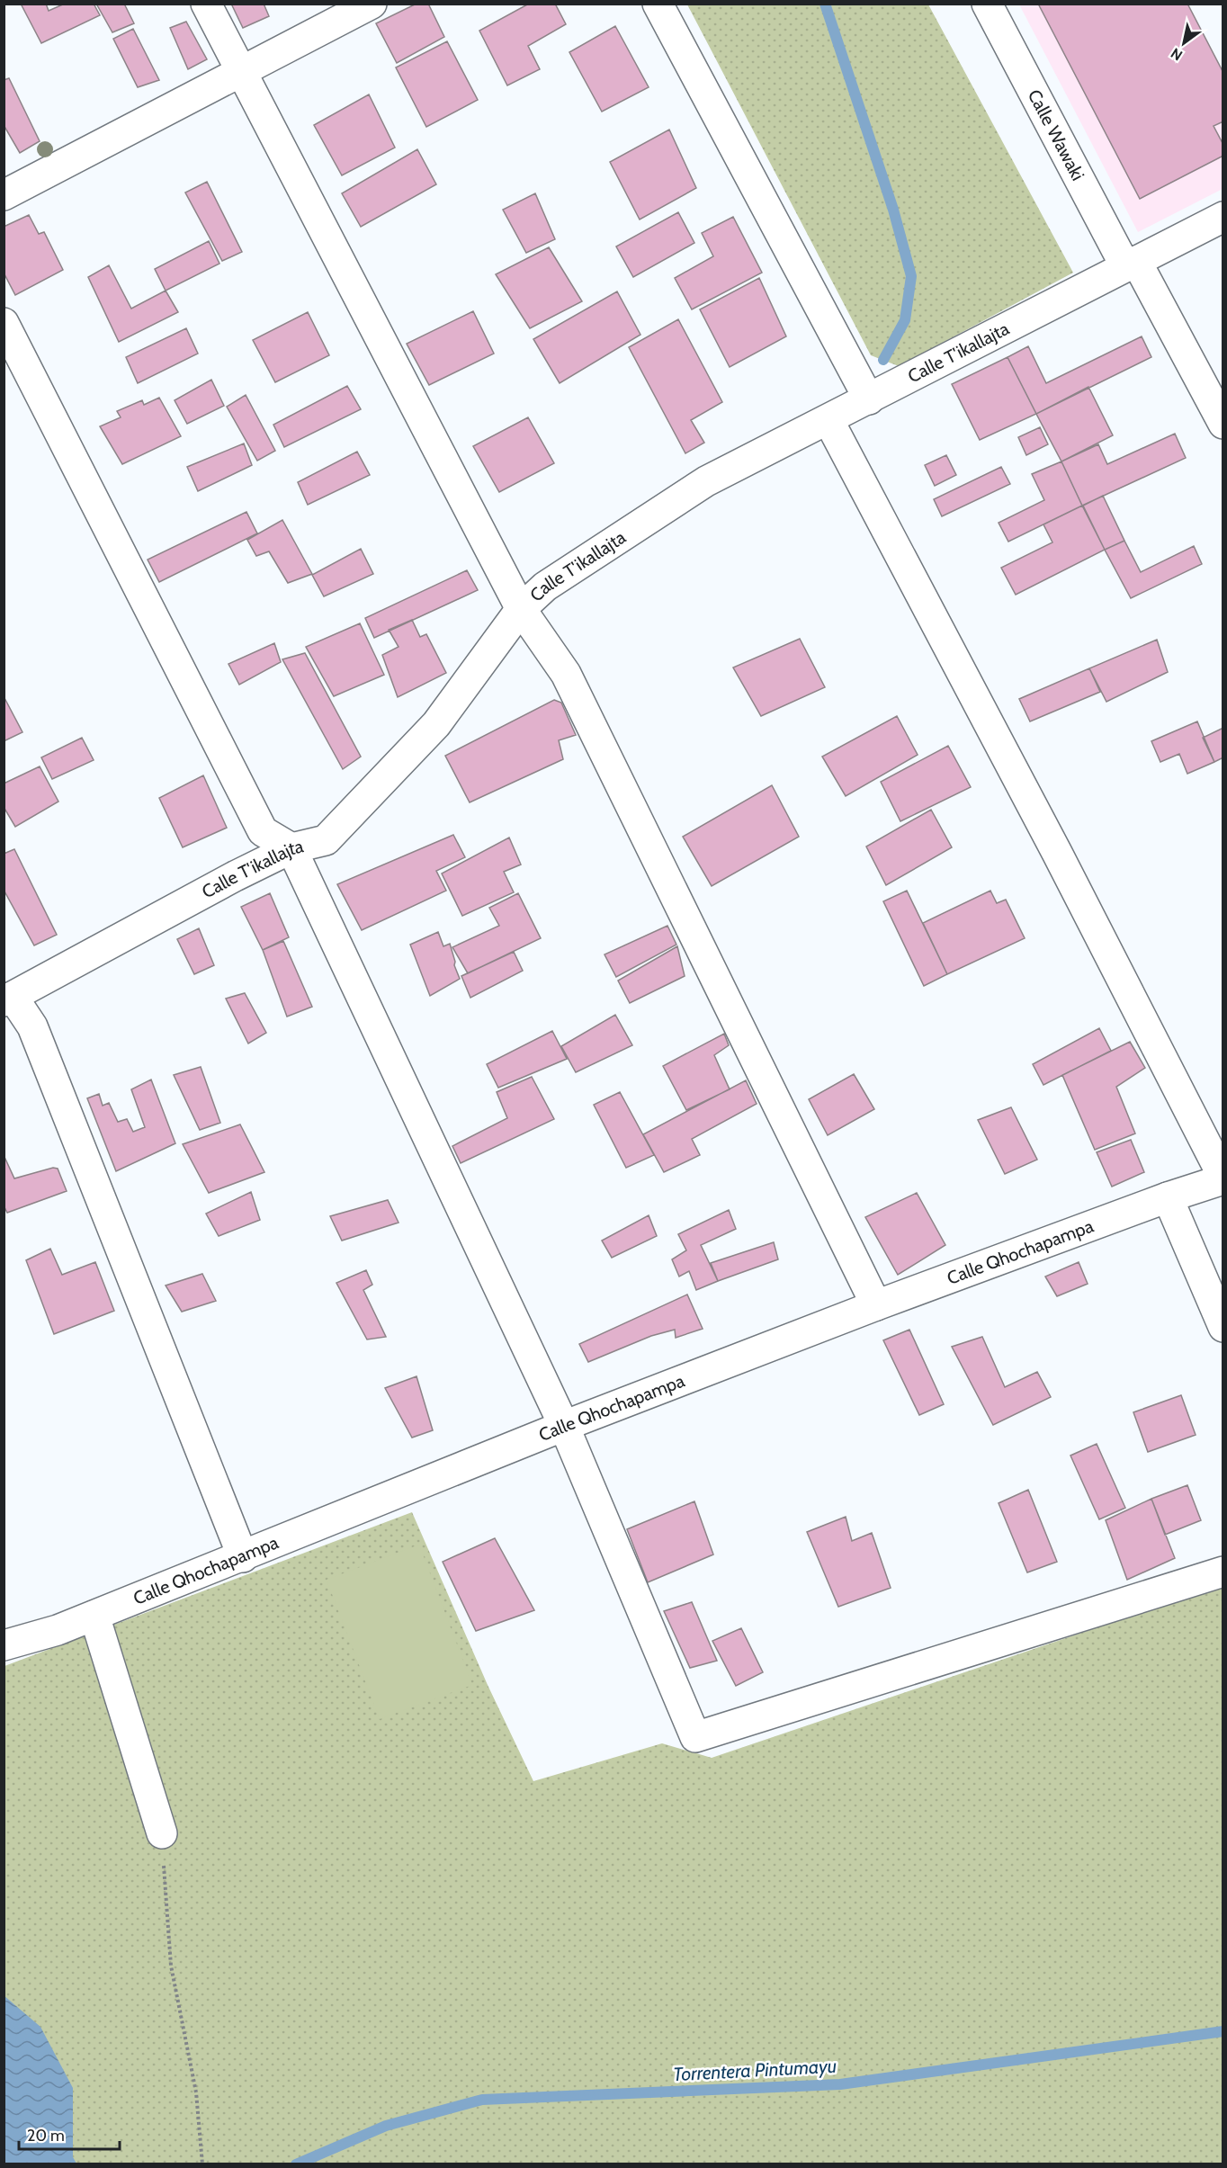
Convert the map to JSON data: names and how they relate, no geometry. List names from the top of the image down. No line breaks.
{"streets":{"street":["Calle Wawaki","Calle T'ikallajta","Calle Qhochapampa"]},"crossings":[["Calle Wawaki","Calle T'ikallajta"]],"water":["Torrentera Pintumayu"],"scale_bar":"20 m","north":"bottom left"}
